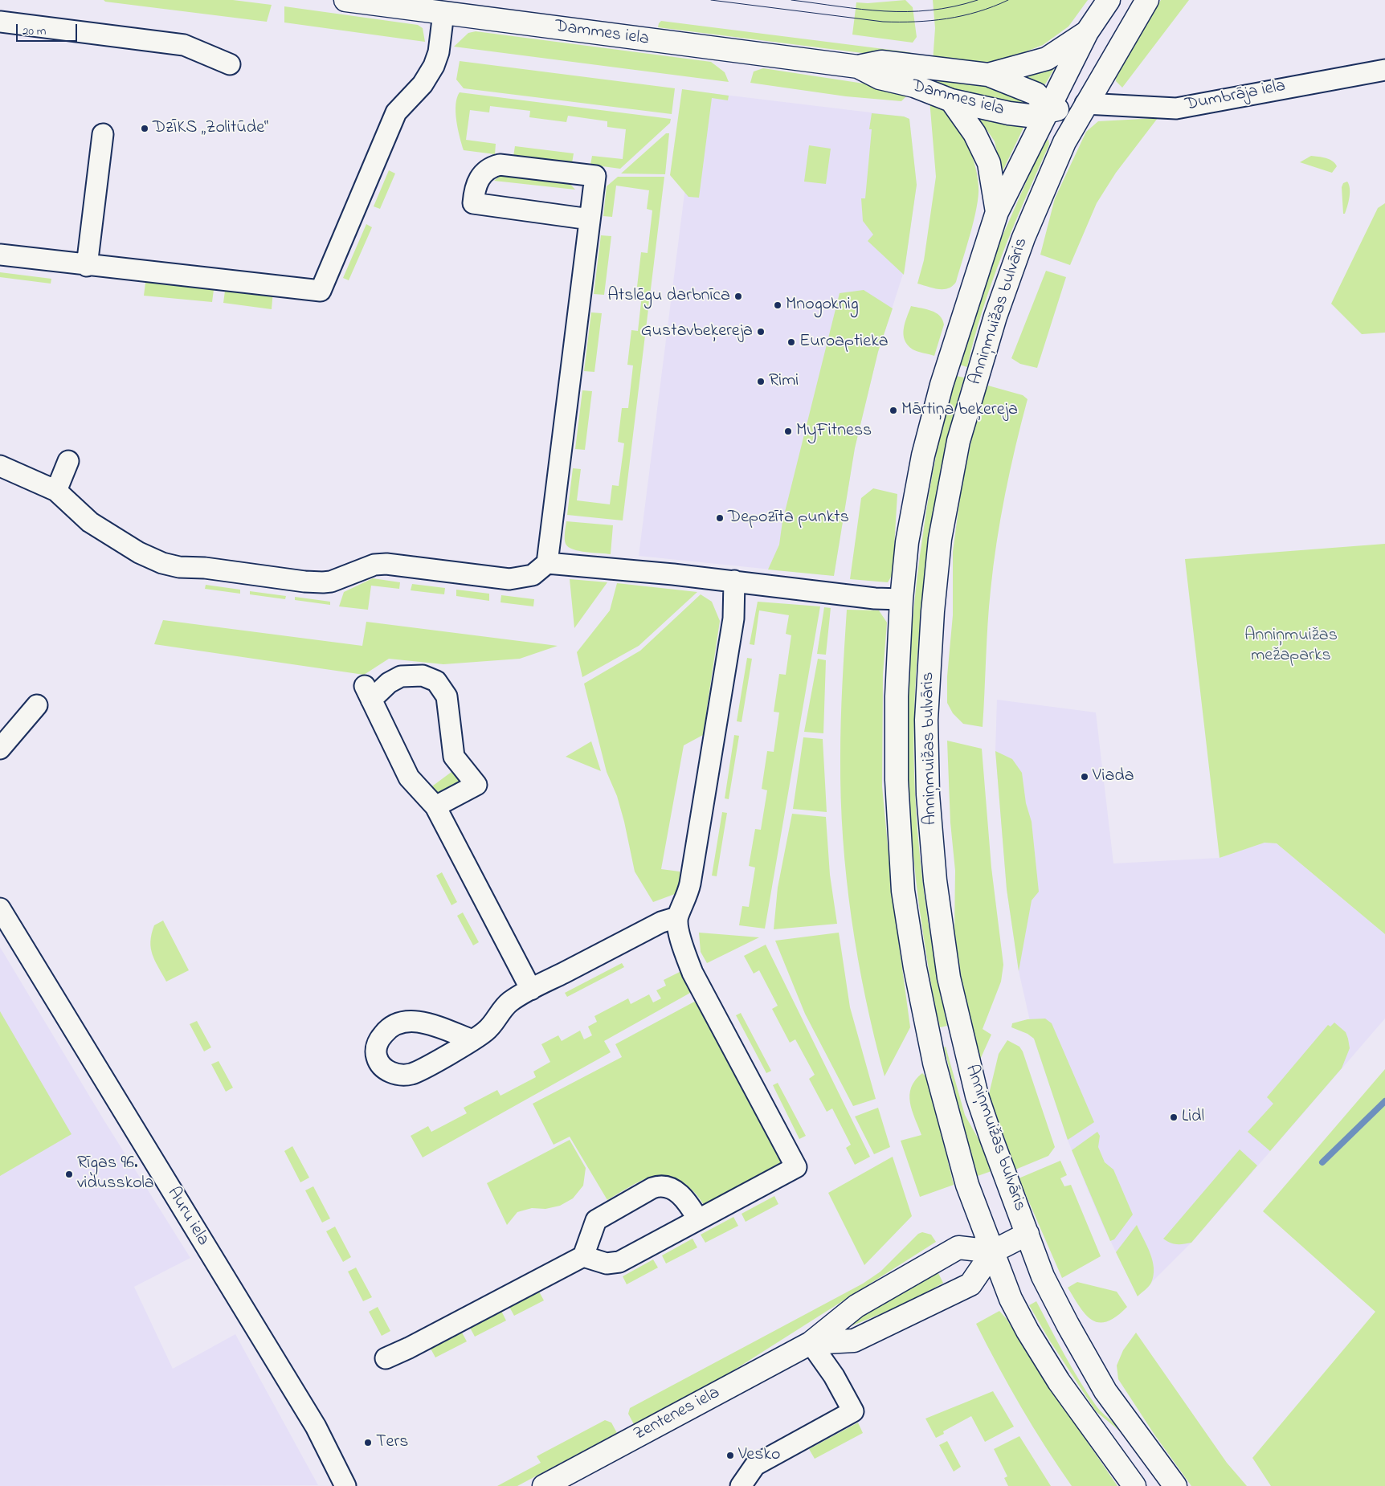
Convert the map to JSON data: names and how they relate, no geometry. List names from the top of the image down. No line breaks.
{"streets":{"street":["Dammes iela","Dumbrāja iela","Anniņmuižas bulvāris","Auru iela","Zentenes iela"]},"crossings":[["Dammes iela","Anniņmuižas bulvāris"],["Dumbrāja iela","Anniņmuižas bulvāris"],["Anniņmuižas bulvāris","Zentenes iela"]],"parks":["Anniņmuižas mežaparks"],"places":["DzĪKS „Zolitūde“","Atslēgu darbnīca","Mnogoknig","Gustavbeķereja","Euroaptieka","Rimi","Mārtiņa beķereja","MyFitness","Depozīta punkts","Viada","Lidl","Rīgas 96. vidusskola","Ters","Vesko"],"scale_bar":"20 m"}
